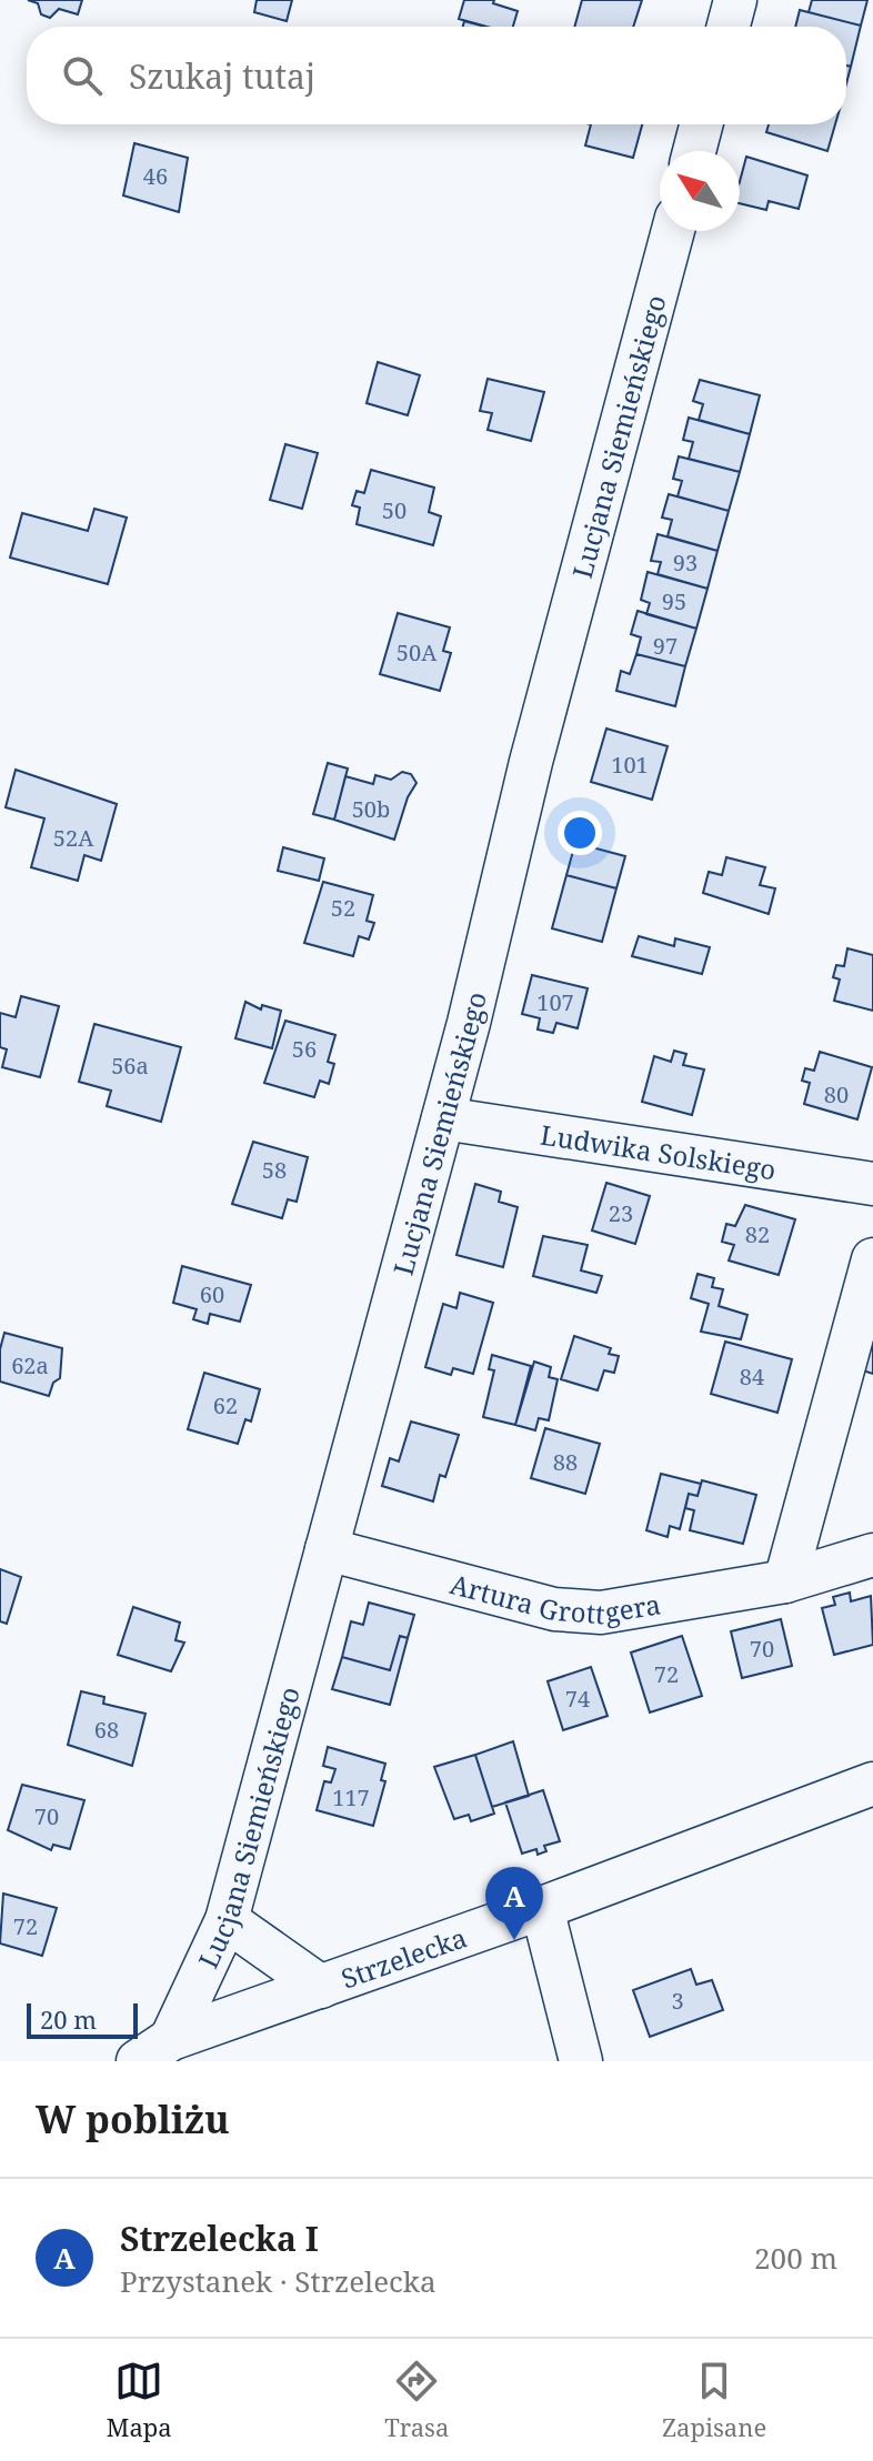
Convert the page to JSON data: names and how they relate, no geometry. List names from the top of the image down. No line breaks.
{"streets":{"street":["Lucjana Siemieńskiego","Ludwika Solskiego","Artura Grottgera","Strzelecka"]},"crossings":[["Lucjana Siemieńskiego","Ludwika Solskiego"],["Lucjana Siemieńskiego","Artura Grottgera"],["Lucjana Siemieńskiego","Strzelecka"]],"house_numbers":["46","50","93","95","97","50A","101","50b","52A","52","107","56","56a","80","58","23","82","60","62a","84","62","88","70","72","74","68","117","70","72","3"],"scale_bar":"20 m","north":"top left","page":{"search":"Szukaj tutaj","pins":"A","scale":"20 m","heading":"W pobliżu","list":[{"mark":"A","name":"Strzelecka I","note":"Przystanek · Strzelecka","value":"200 m"}],"nav":["Mapa","Trasa","Zapisane"]}}
